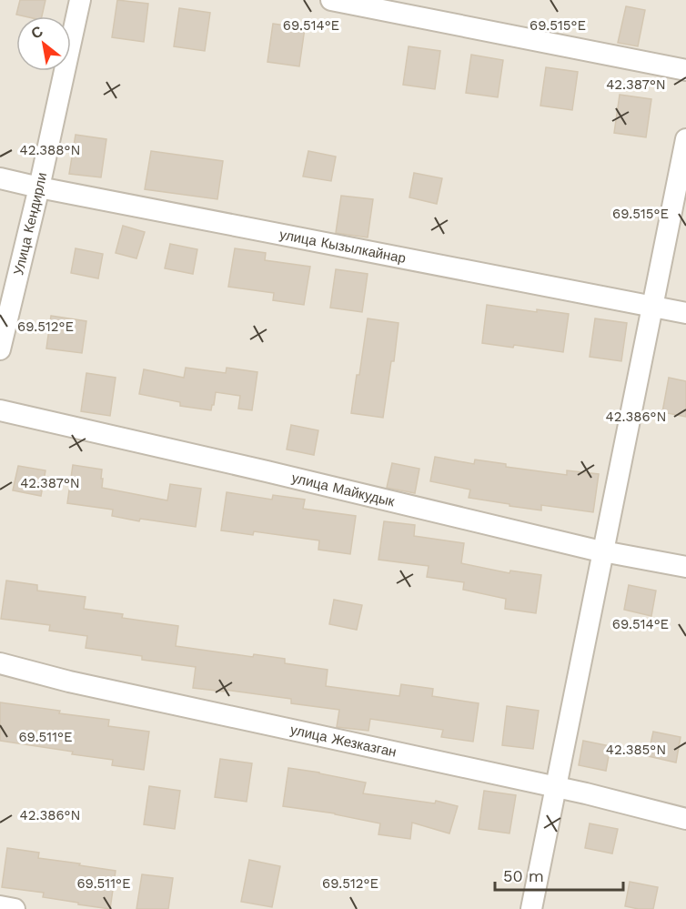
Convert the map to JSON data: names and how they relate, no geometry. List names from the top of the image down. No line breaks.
{"streets":{"street":["Улица Кендирли","улица Кызылкайнар","улица Майкудык","улица Жезказган"]},"crossings":[["Улица Кендирли","улица Кызылкайнар"]],"scale_bar":"50 m","north":"top left","coordinates":["69.514°E","69.515°E","42.387°N","42.388°N","69.512°E","42.386°N","69.511°E","42.385°N"]}
